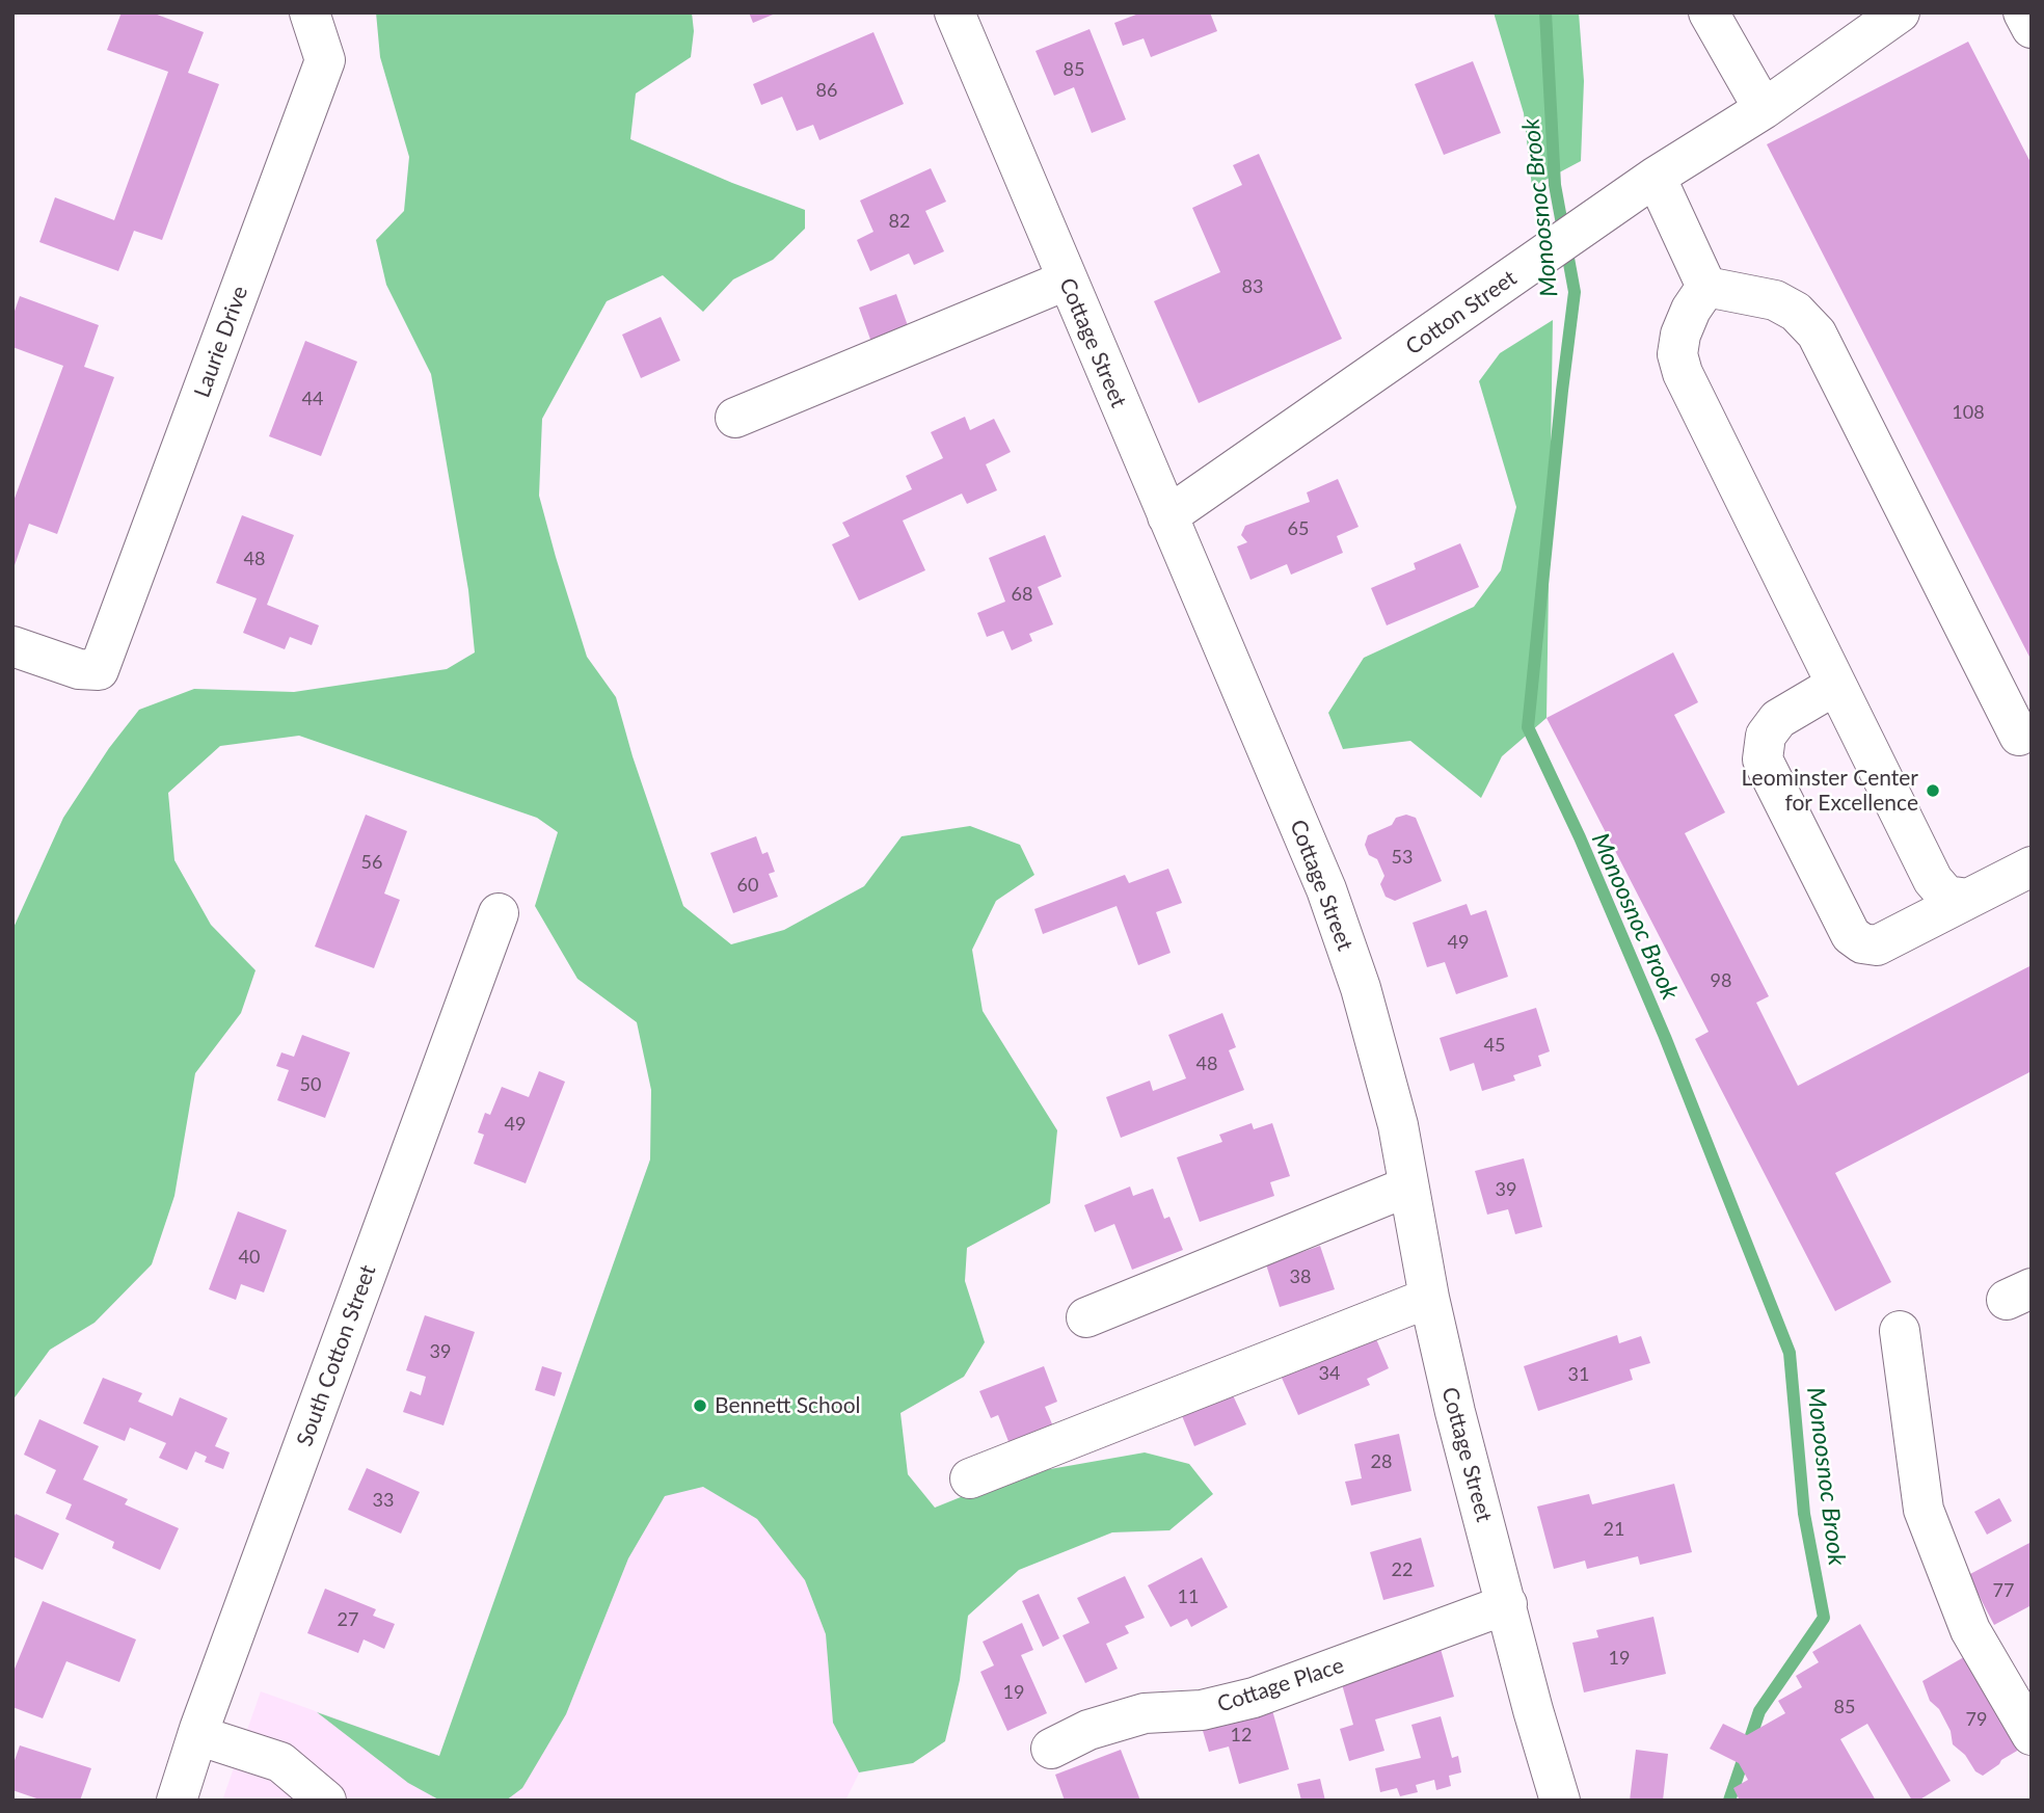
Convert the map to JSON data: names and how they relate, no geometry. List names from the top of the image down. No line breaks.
{"streets":{"street":["Cotton Street","Laurie Drive","Cottage Street","South Cotton Street","Cottage Place"]},"crossings":[["Cotton Street","Cottage Street"],["Cottage Street","Cottage Place"]],"water":["Monoosnoc Brook"],"places":["Leominster Center for Excellence","Bennett School"],"house_numbers":["85","86","82","83","44","108","65","48","68","53","56","60","49","98","45","48","50","49","39","40","38","39","34","31","28","33","21","22","77","11","27","19","19","85","79","12"]}
